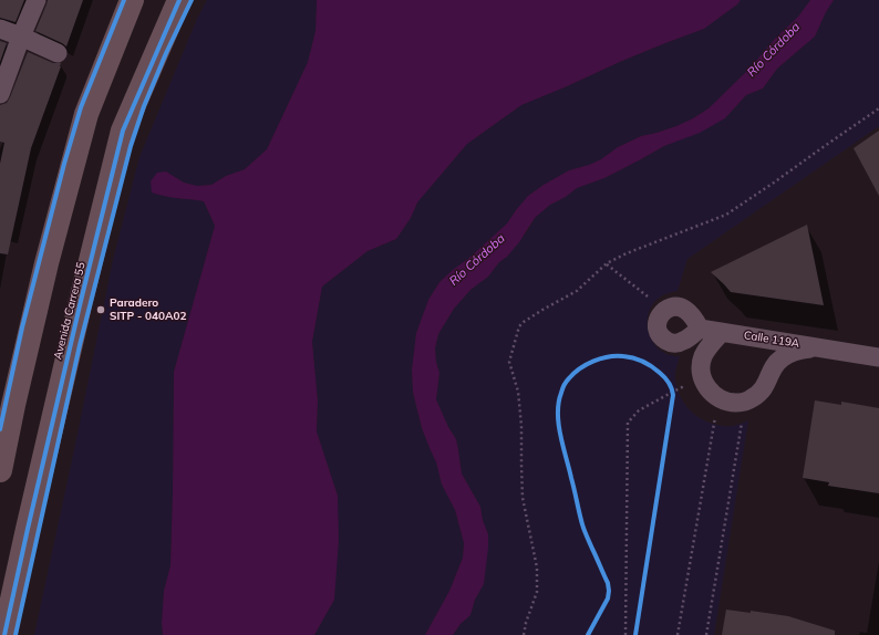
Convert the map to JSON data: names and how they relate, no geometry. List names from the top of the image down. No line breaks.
{"streets":{"main road":["Avenida Carrera 55"],"street":["Calle 119A"]},"water":["Río Córdoba"],"places":["Paradero SITP - 040A02"]}
